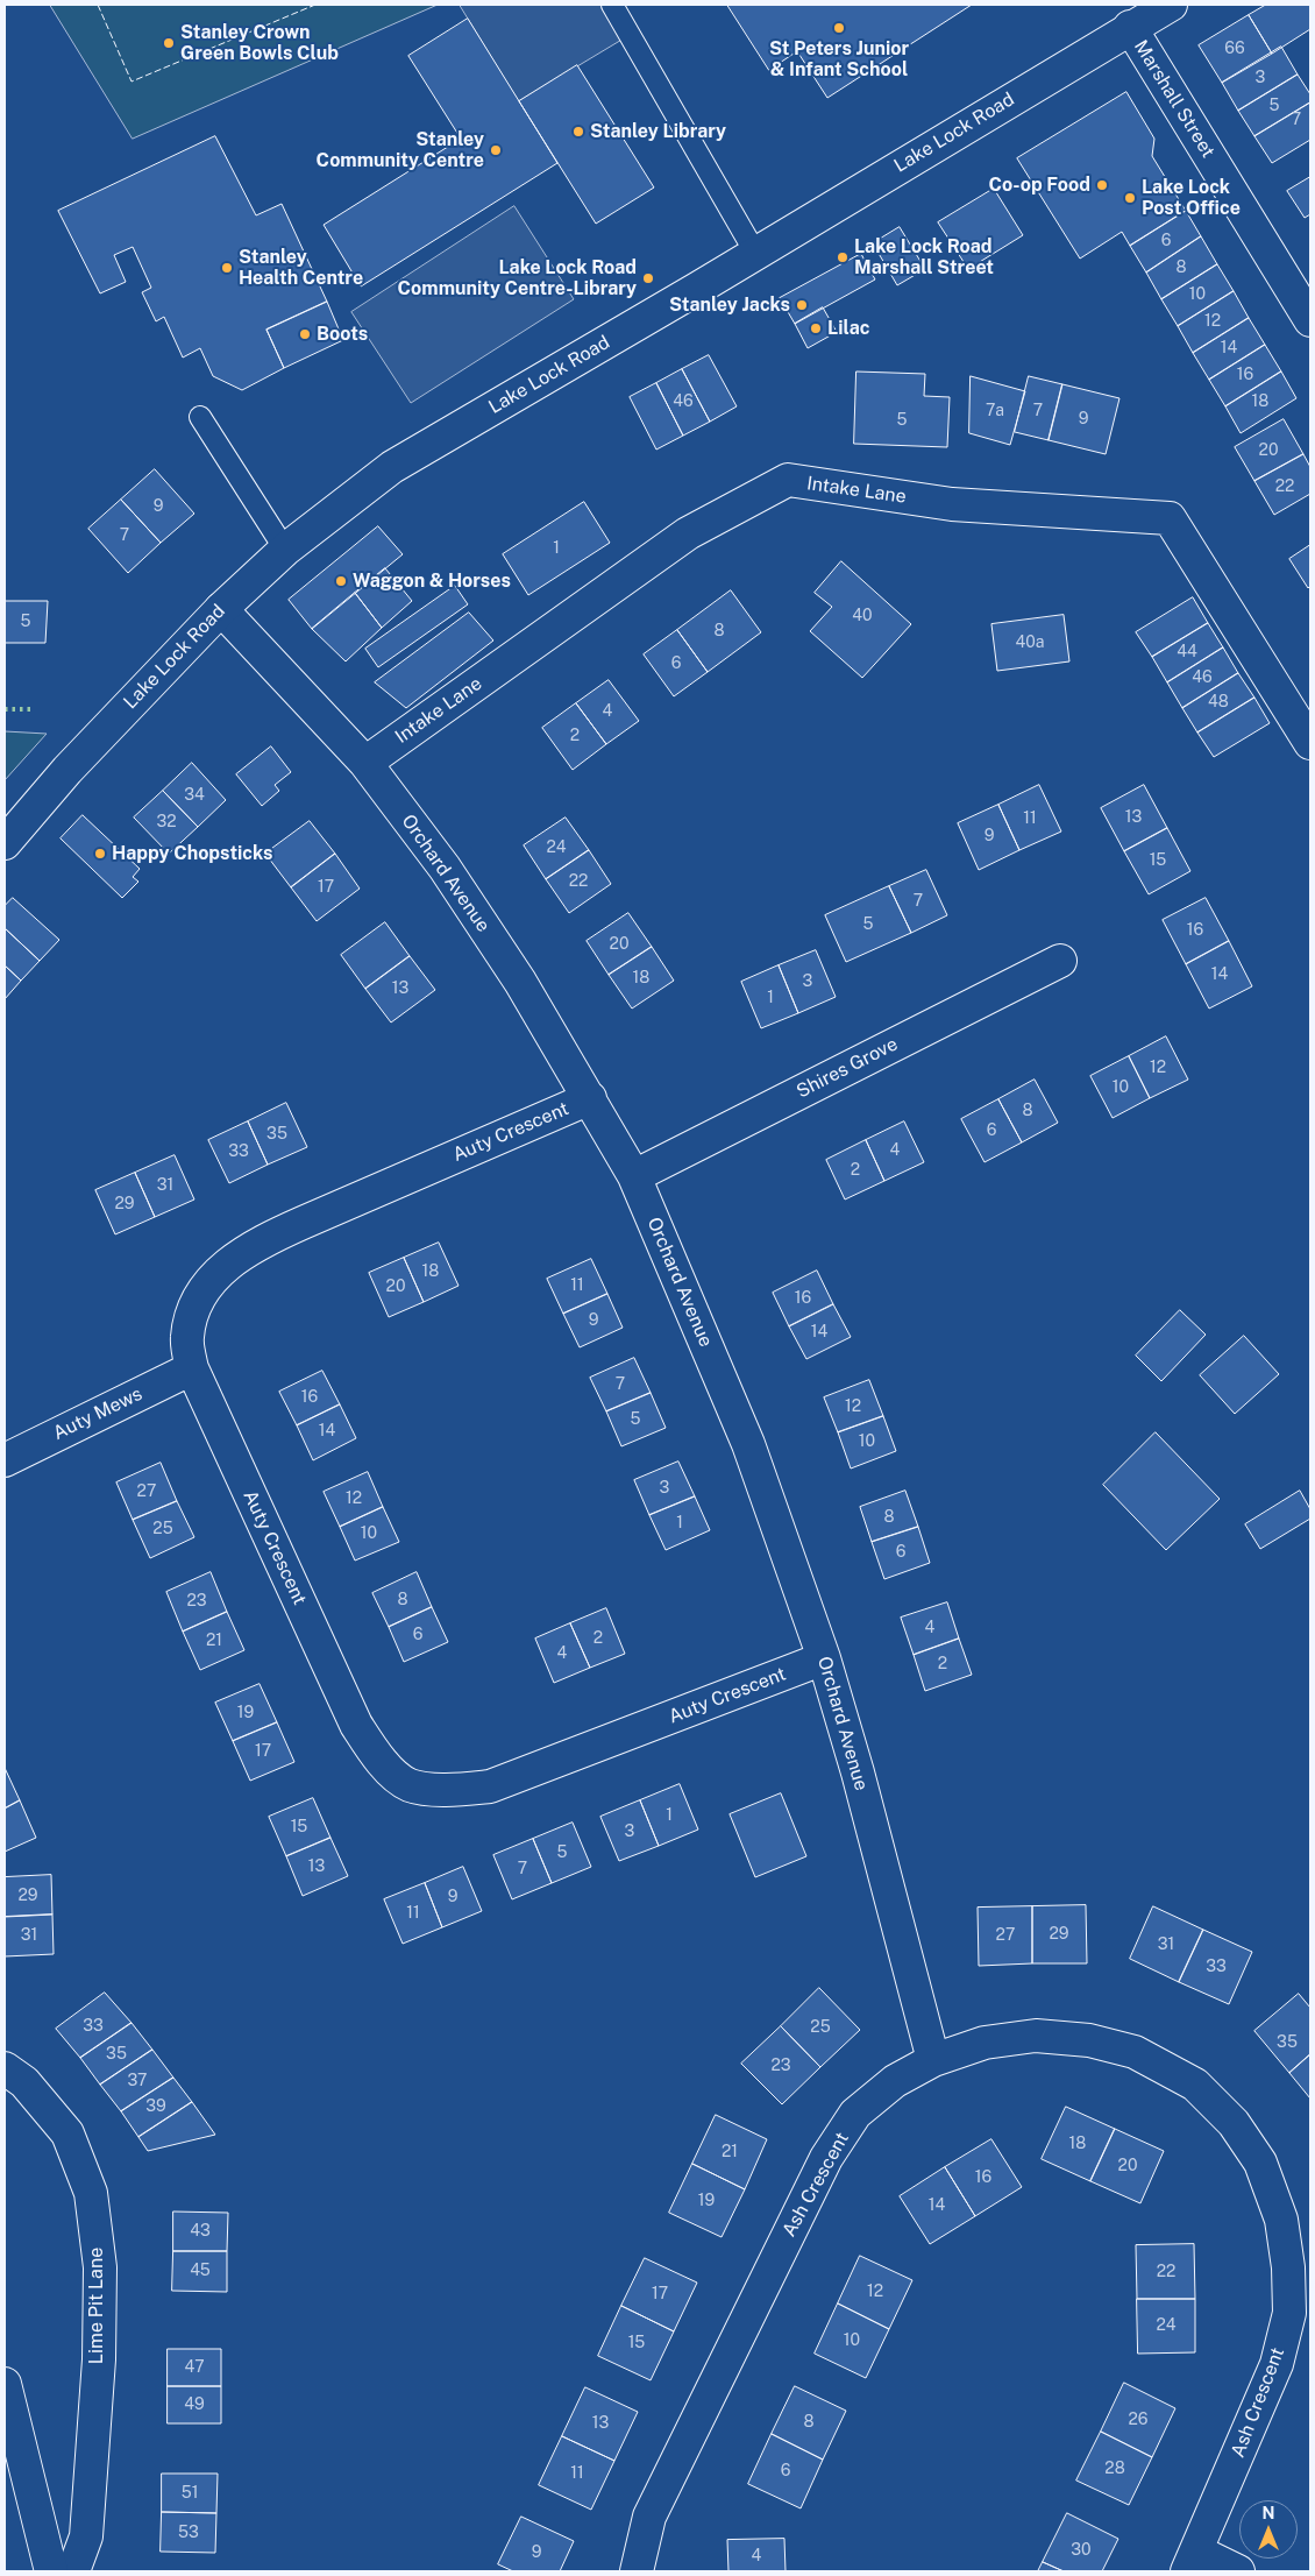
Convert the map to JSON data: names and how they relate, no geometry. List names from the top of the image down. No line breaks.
{"streets":{"street":["Marshall Street","Lake Lock Road","Intake Lane","Orchard Avenue","Shires Grove","Auty Crescent","Auty Mews","Ash Crescent","Lime Pit Lane"]},"crossings":[["Marshall Street","Lake Lock Road"],["Lake Lock Road","Orchard Avenue"],["Intake Lane","Orchard Avenue"],["Orchard Avenue","Shires Grove"],["Orchard Avenue","Auty Crescent"],["Orchard Avenue","Ash Crescent"],["Auty Crescent","Auty Mews"]],"places":["St Peters Junior & Infant School","Stanley Crown Green Bowls Club","Stanley Library","Stanley Community Centre","Co-op Food","Lake Lock Post Office","Lake Lock Road Marshall Street","Stanley Health Centre","Lake Lock Road Community Centre-Library","Stanley Jacks","Lilac","Boots","Waggon & Horses","Happy Chopsticks"],"house_numbers":["66","3","5","7","6","8","10","12","14","16","46","18","7a","7","9","5","20","22","9","7","1","40","5","8","40a","44","6","46","48","4","2","34","13","11","32","9","24","15","22","17","7","5","16","20","14","18","3","13","1","12","10","8","6","35","4","33","2","31","29","18","11","20","16","9","14","7","16","12","5","14","10","3","27","12","8","1","25","10","6","8","23","4","6","2","21","4","2","19","17","1","15","3","5","13","7","29","9","11","29","31","27","31","33","33","25","35","35","23","37","39","18","21","20","16","19","14","43","45","22","12","17","24","10","15","47","49","26","8","13","28","6","11","51","53","30","9","4"],"north":"top"}
